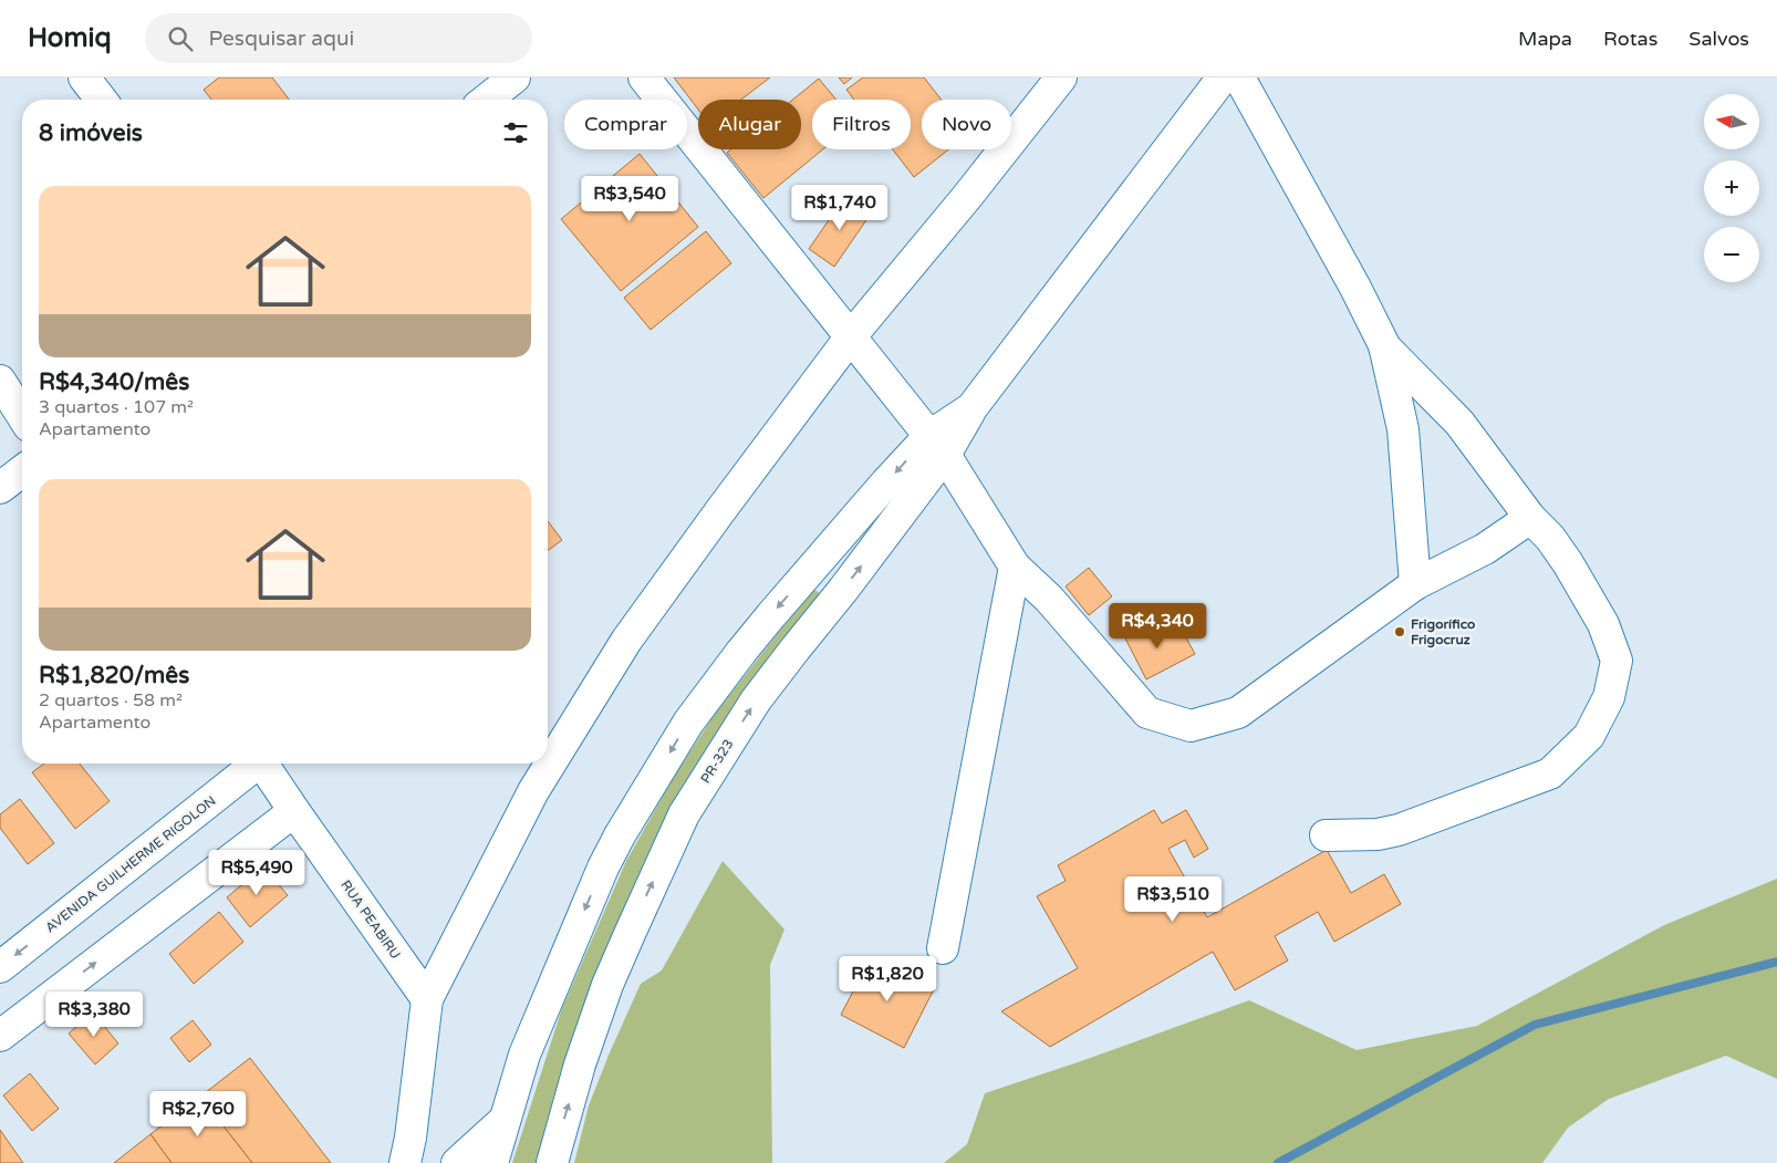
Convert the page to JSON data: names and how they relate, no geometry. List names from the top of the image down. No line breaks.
{"streets":{"main road":["PR-323","AVENIDA GUILHERME RIGOLON","RUA PEABIRU"]},"places":["Frigorífico Frigocruz"],"north":"left","page":{"header":"Homiq","search":"Pesquisar aqui","nav":["Mapa","Rotas","Salvos"],"map_buttons":["+","−"],"chip":["Comprar","Alugar","Filtros","Novo"],"heading":"8 imóveis","list":[{"name":"R$4,340/mês","note":"3 quartos · 107 m² · Apartamento"},{"name":"R$1,820/mês","note":"2 quartos · 58 m² · Apartamento"}],"price":["R$3,540","R$1,740","R$4,340","R$5,490","R$3,510","R$1,820","R$3,380","R$2,760"]}}
